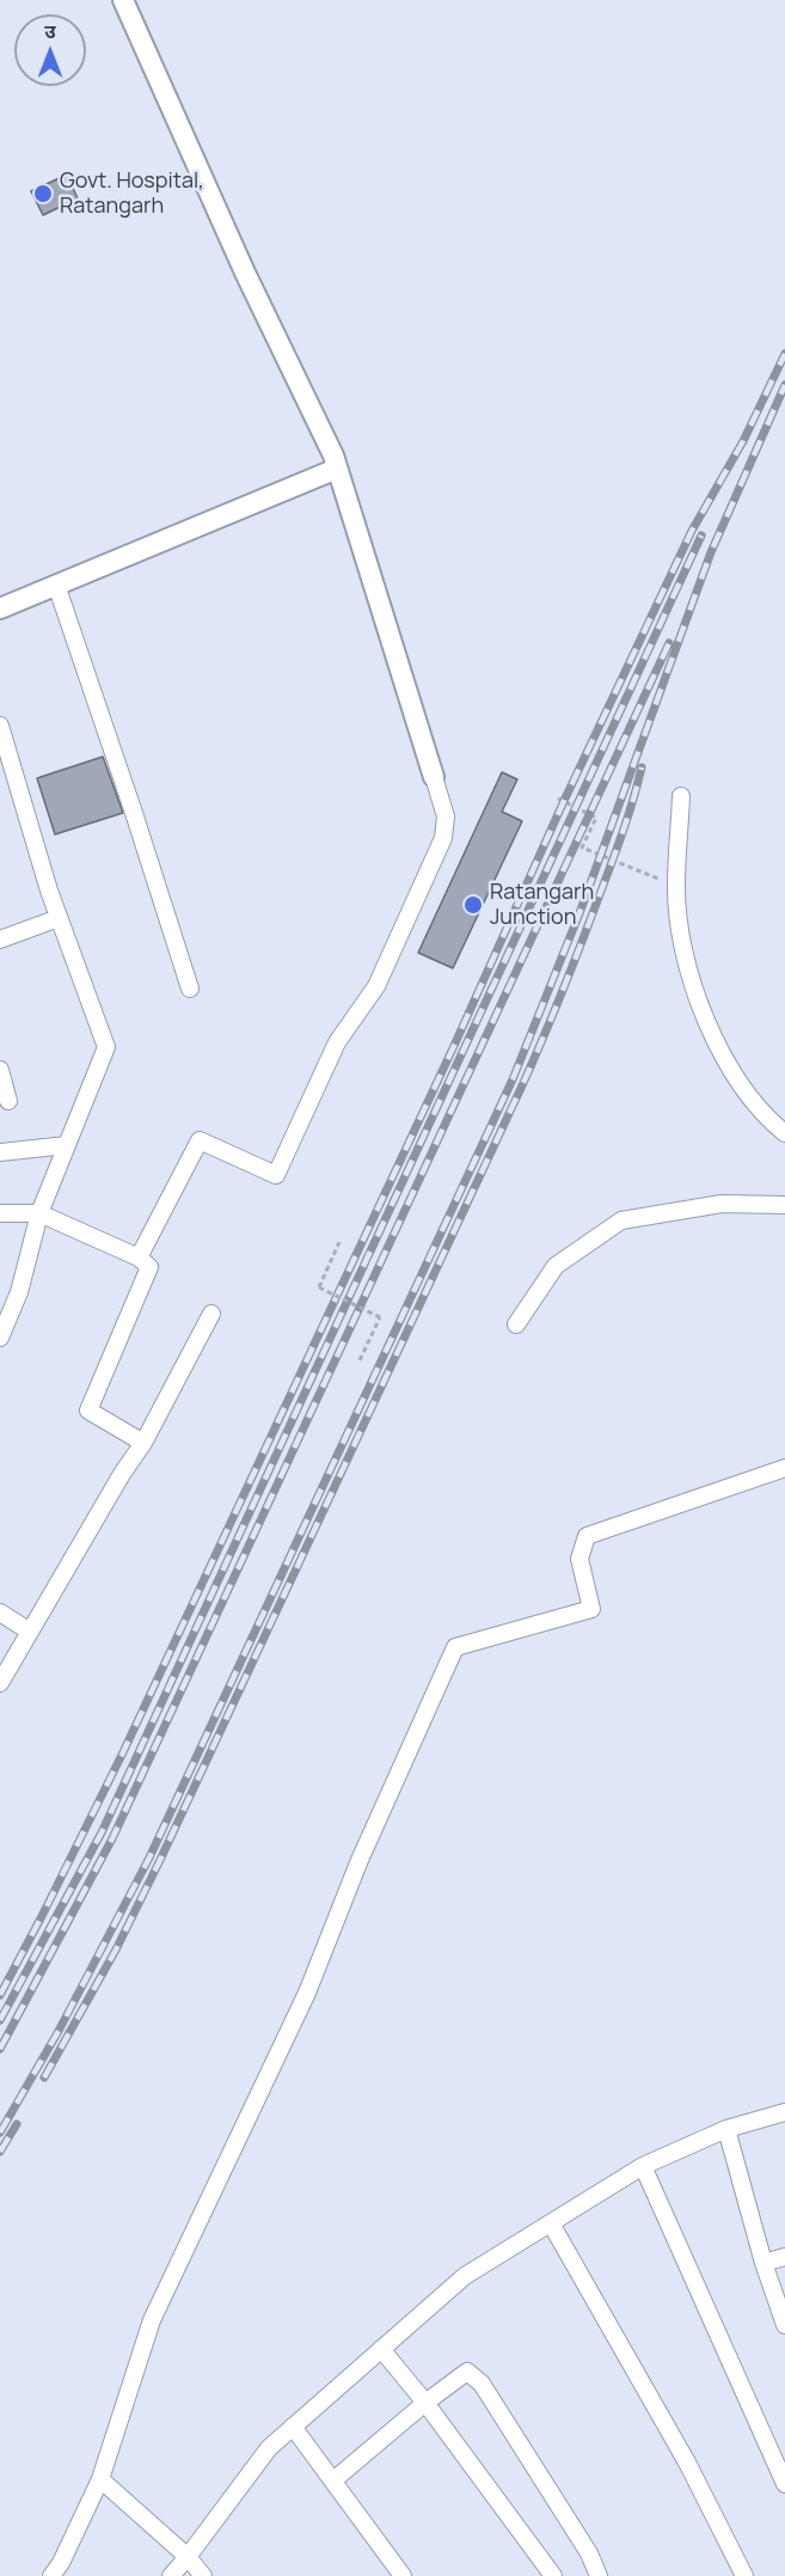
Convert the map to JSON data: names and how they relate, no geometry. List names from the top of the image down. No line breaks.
{"places":["Govt. Hospital, Ratangarh","Ratangarh Junction"],"north":"top"}
